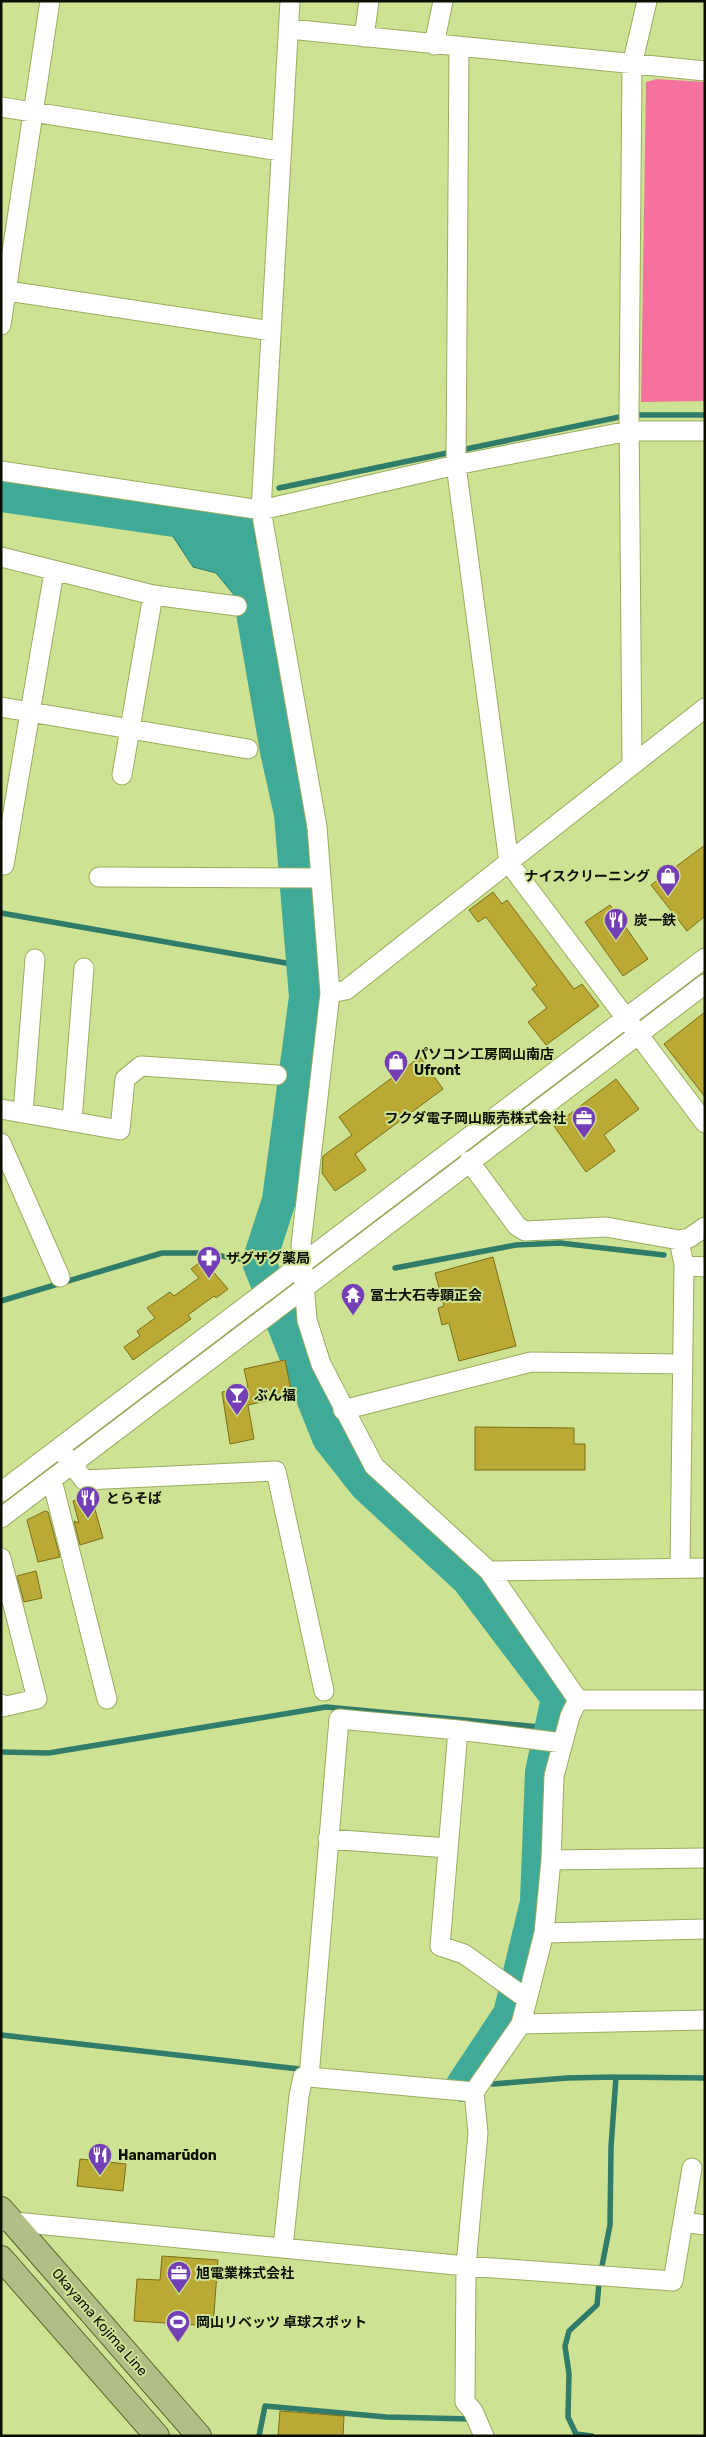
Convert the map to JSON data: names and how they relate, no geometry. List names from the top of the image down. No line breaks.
{"streets":{"main road":["Okayama Kojima Line"]},"places":{"shop":["ナイスクリーニング","パソコン工房岡山南店 Ufront"],"restaurant":["炭一鉄","とらそば","Hanamarūdon"],"office":["フクダ電子岡山販売株式会社","旭電業株式会社"],"pharmacy":["ザグザグ薬局"],"temple":["冨士大石寺顕正会"],"bar":["ぶん福"],"sports":["岡山リベッツ 卓球スポット"]}}
